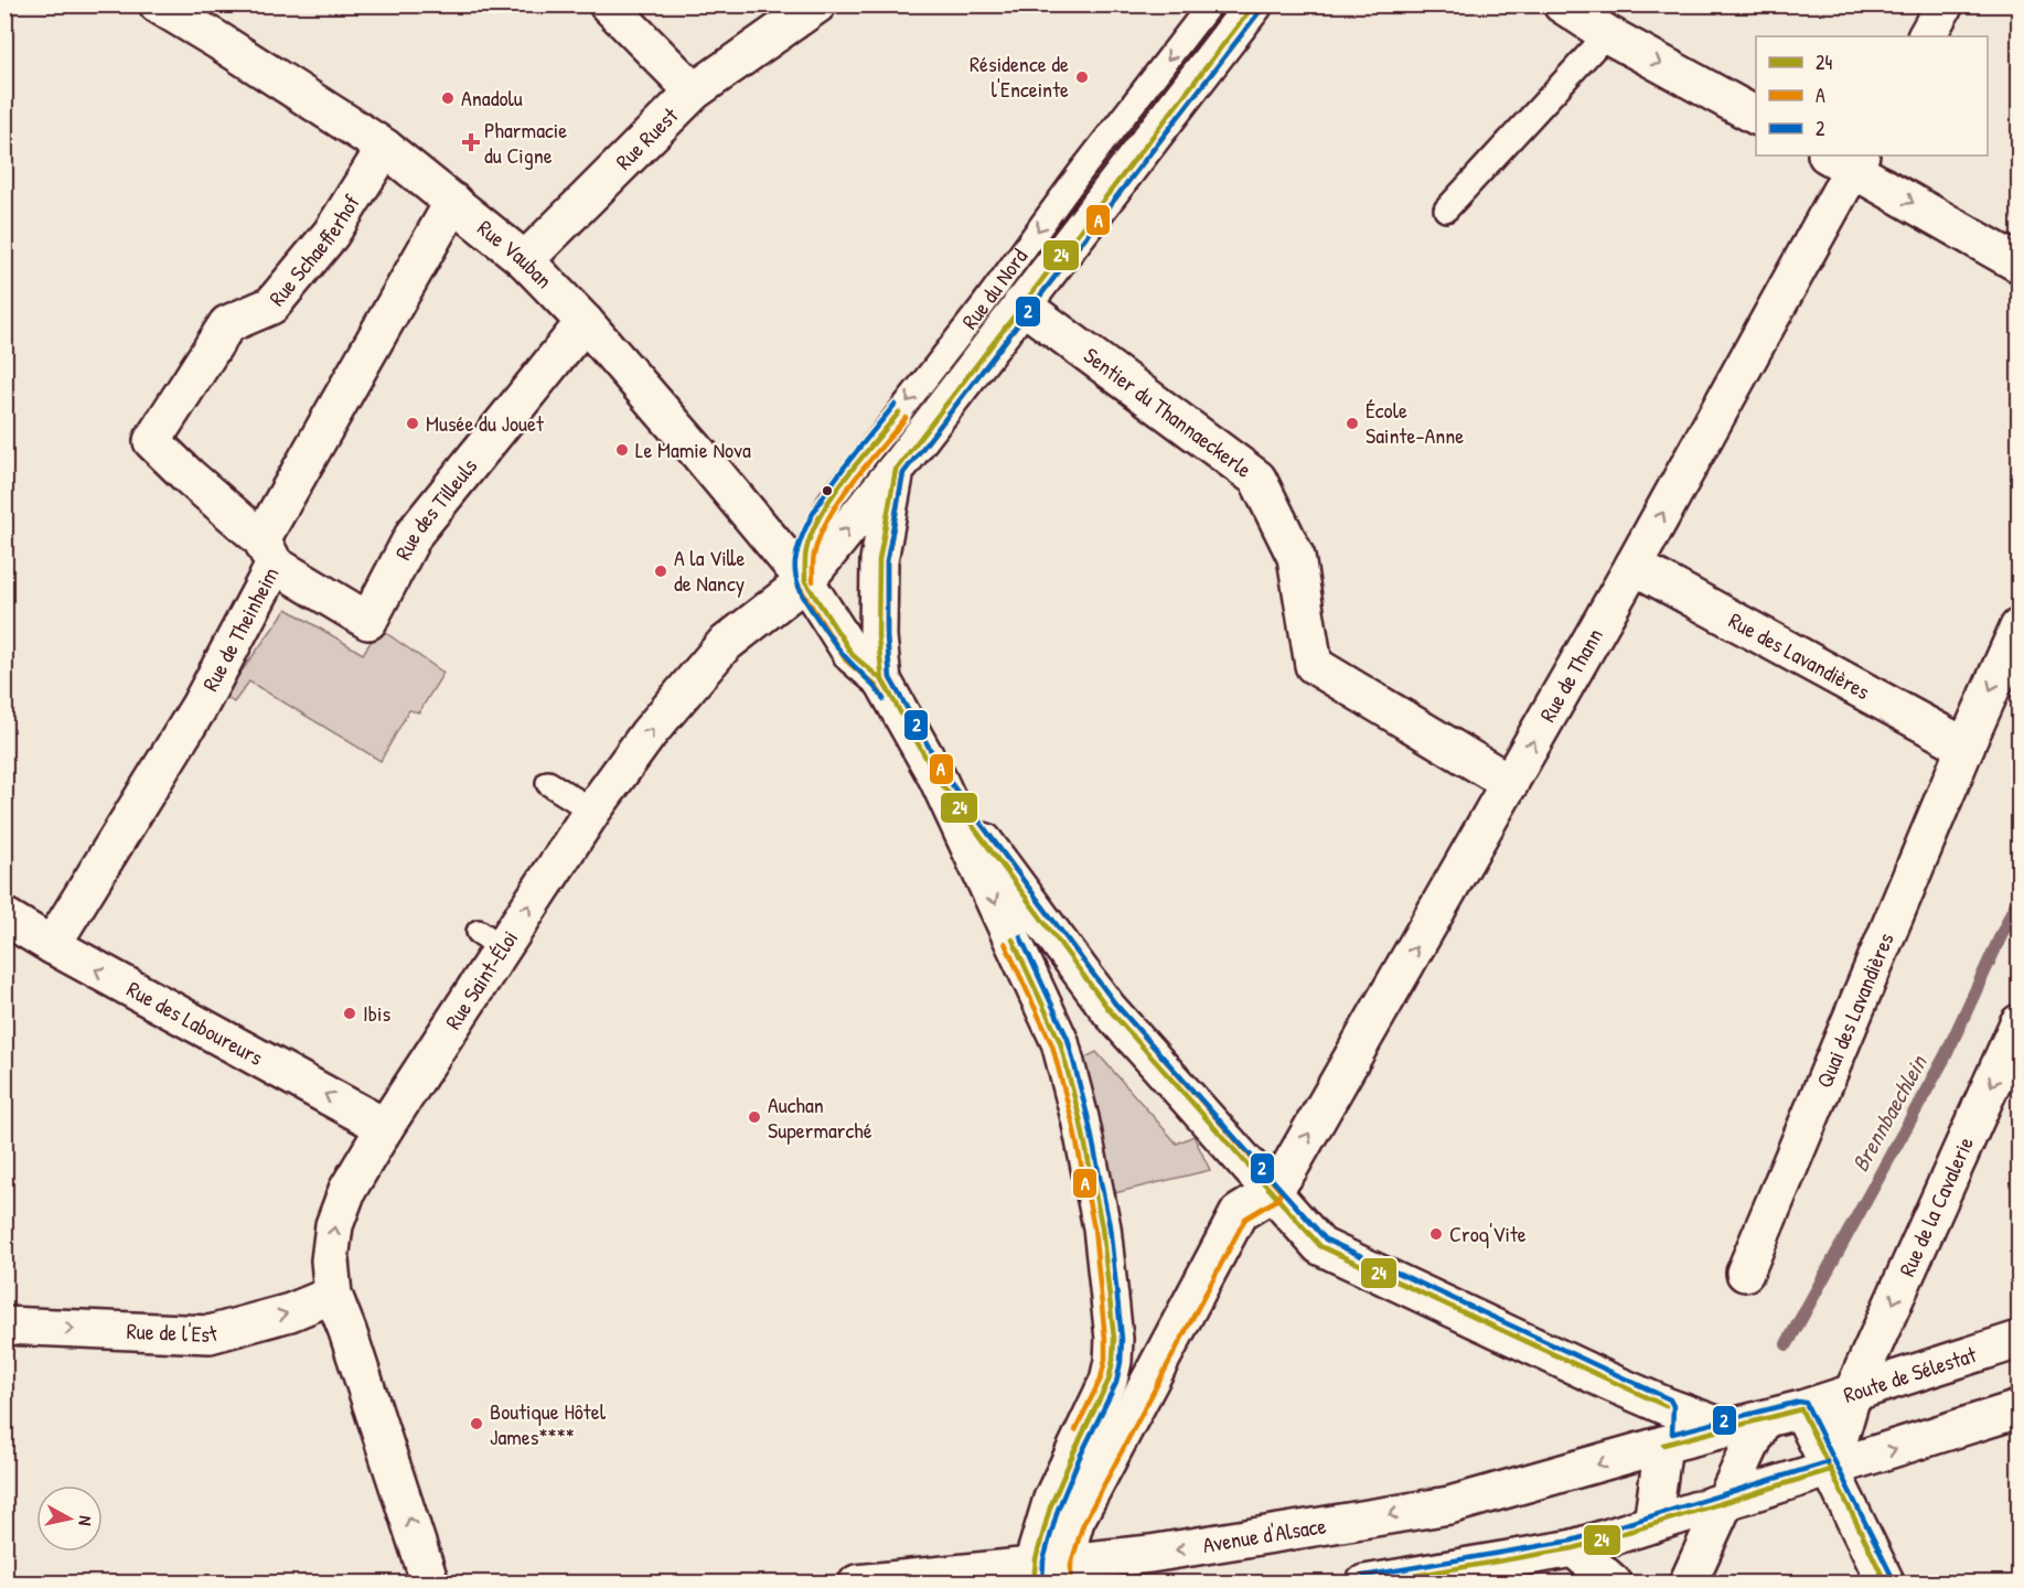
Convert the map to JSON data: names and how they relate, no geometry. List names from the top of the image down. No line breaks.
{"streets":{"street":["Rue Ruest","Rue Schaefferhof","Rue Vauban","Rue du Nord","Sentier du Thannaeckerle","Rue des Tilleuls","Rue de Theinheim","Rue des Lavandières","Rue de Thann","Rue Saint-Éloi","Quai des Lavandières","Rue des Laboureurs","Rue de la Cavalerie","Rue de l'Est","Route de Sélestat","Avenue d'Alsace"]},"crossings":[["Rue Ruest","Rue Vauban"],["Rue Schaefferhof","Rue Vauban"],["Rue Schaefferhof","Rue des Tilleuls"],["Rue Schaefferhof","Rue de Theinheim"],["Rue Vauban","Rue du Nord"],["Rue Vauban","Rue des Tilleuls"],["Rue Vauban","Rue de Theinheim"],["Rue Vauban","Rue Saint-Éloi"],["Rue du Nord","Sentier du Thannaeckerle"],["Rue du Nord","Rue Saint-Éloi"],["Sentier du Thannaeckerle","Rue de Thann"],["Rue des Tilleuls","Rue de Theinheim"],["Rue de Theinheim","Rue des Laboureurs"],["Rue des Lavandières","Rue de Thann"],["Rue des Lavandières","Quai des Lavandières"],["Rue Saint-Éloi","Rue des Laboureurs"],["Rue Saint-Éloi","Rue de l'Est"],["Rue de la Cavalerie","Route de Sélestat"],["Route de Sélestat","Avenue d'Alsace"]],"one_way":["Rue du Nord","Rue de Thann","Rue Saint-Éloi","Rue des Laboureurs","Rue de la Cavalerie","Rue de l'Est"],"water":["Brennbaechlein"],"places":{"other":["Résidence de l'Enceinte","Anadolu","Musée du Jouet","École Sainte-Anne","Le Mamie Nova","A la Ville de Nancy","Ibis","Auchan Supermarché","Croq'Vite","Boutique Hôtel James****"],"health":["Pharmacie du Cigne"]},"lines":["transit line 24","transit line A","transit line 2"],"legend":["24","A","2"],"north":"right"}
